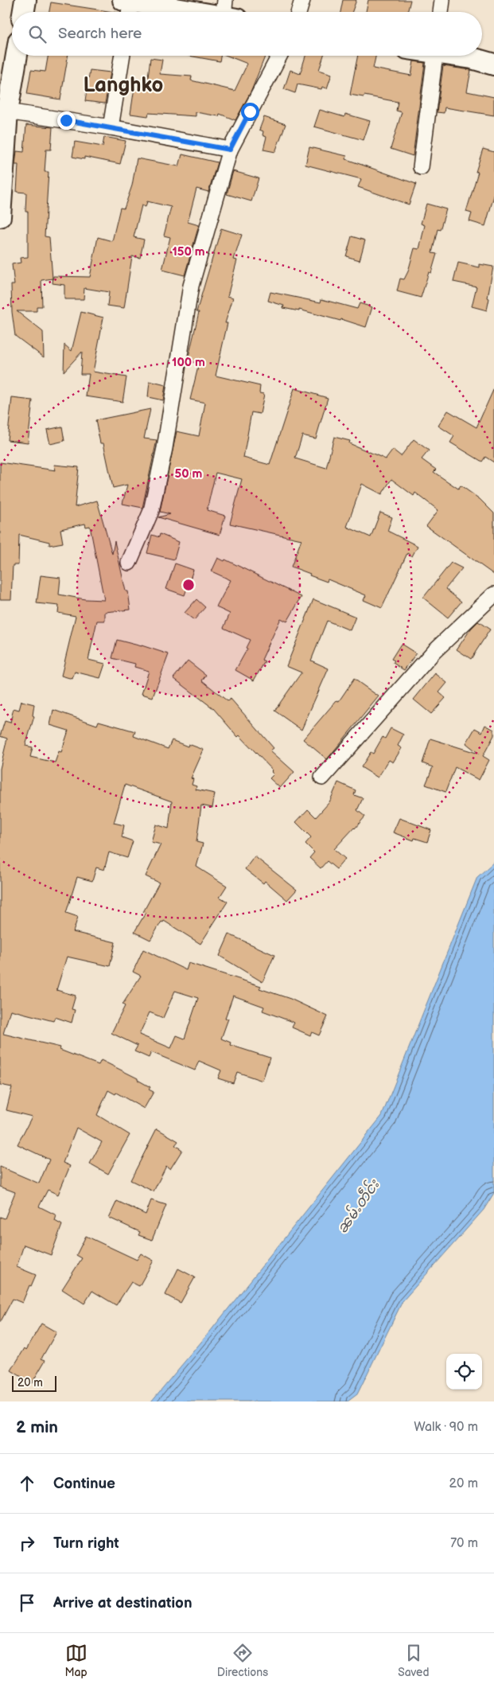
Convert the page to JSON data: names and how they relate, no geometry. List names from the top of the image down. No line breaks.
{"districts":["Langhko"],"water":["ၼမ်ႉတဵင်း"],"scale_bar":"20 m","page":{"search":"Search here","scale":"20 m","heading":["2 min","Walk · 90 m"],"list":[["Continue","20 m"],["Turn right","70 m"],"Arrive at destination"],"nav":["Map","Directions","Saved"]},"rings":["150 m","100 m","50 m"]}
